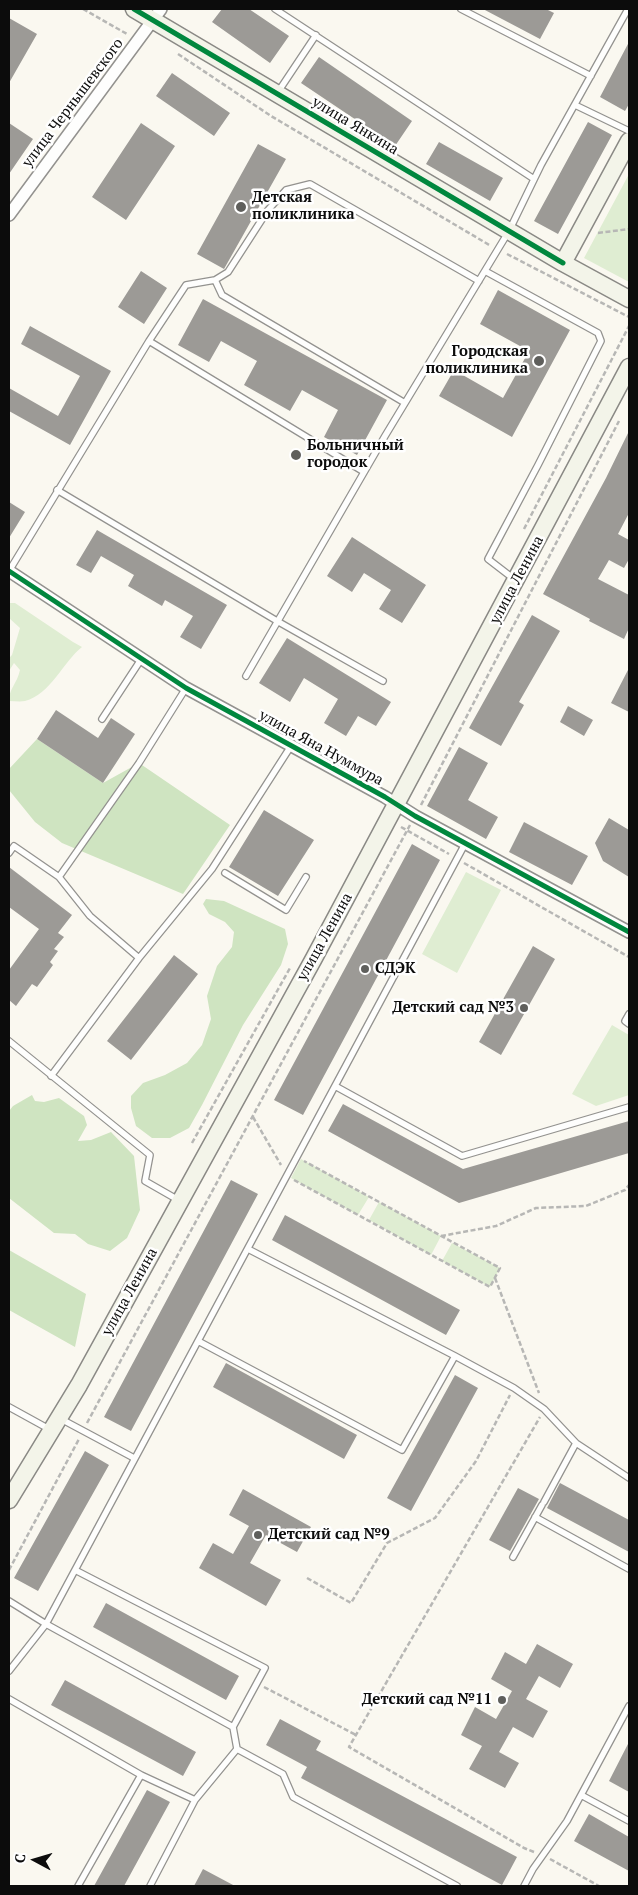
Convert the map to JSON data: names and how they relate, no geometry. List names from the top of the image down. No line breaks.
{"streets":{"main road":["улица Янкина","улица Ленина"],"street":["улица Чернышевского","улица Яна Нуммура"]},"crossings":[["улица Чернышевского","улица Янкина"],["улица Ленина","улица Яна Нуммура"]],"places":["Детская поликлиника","Городская поликлиника","Больничный городок","СДЭК","Детский сад №3","Детский сад №9","Детский сад №11"],"north":"left"}
